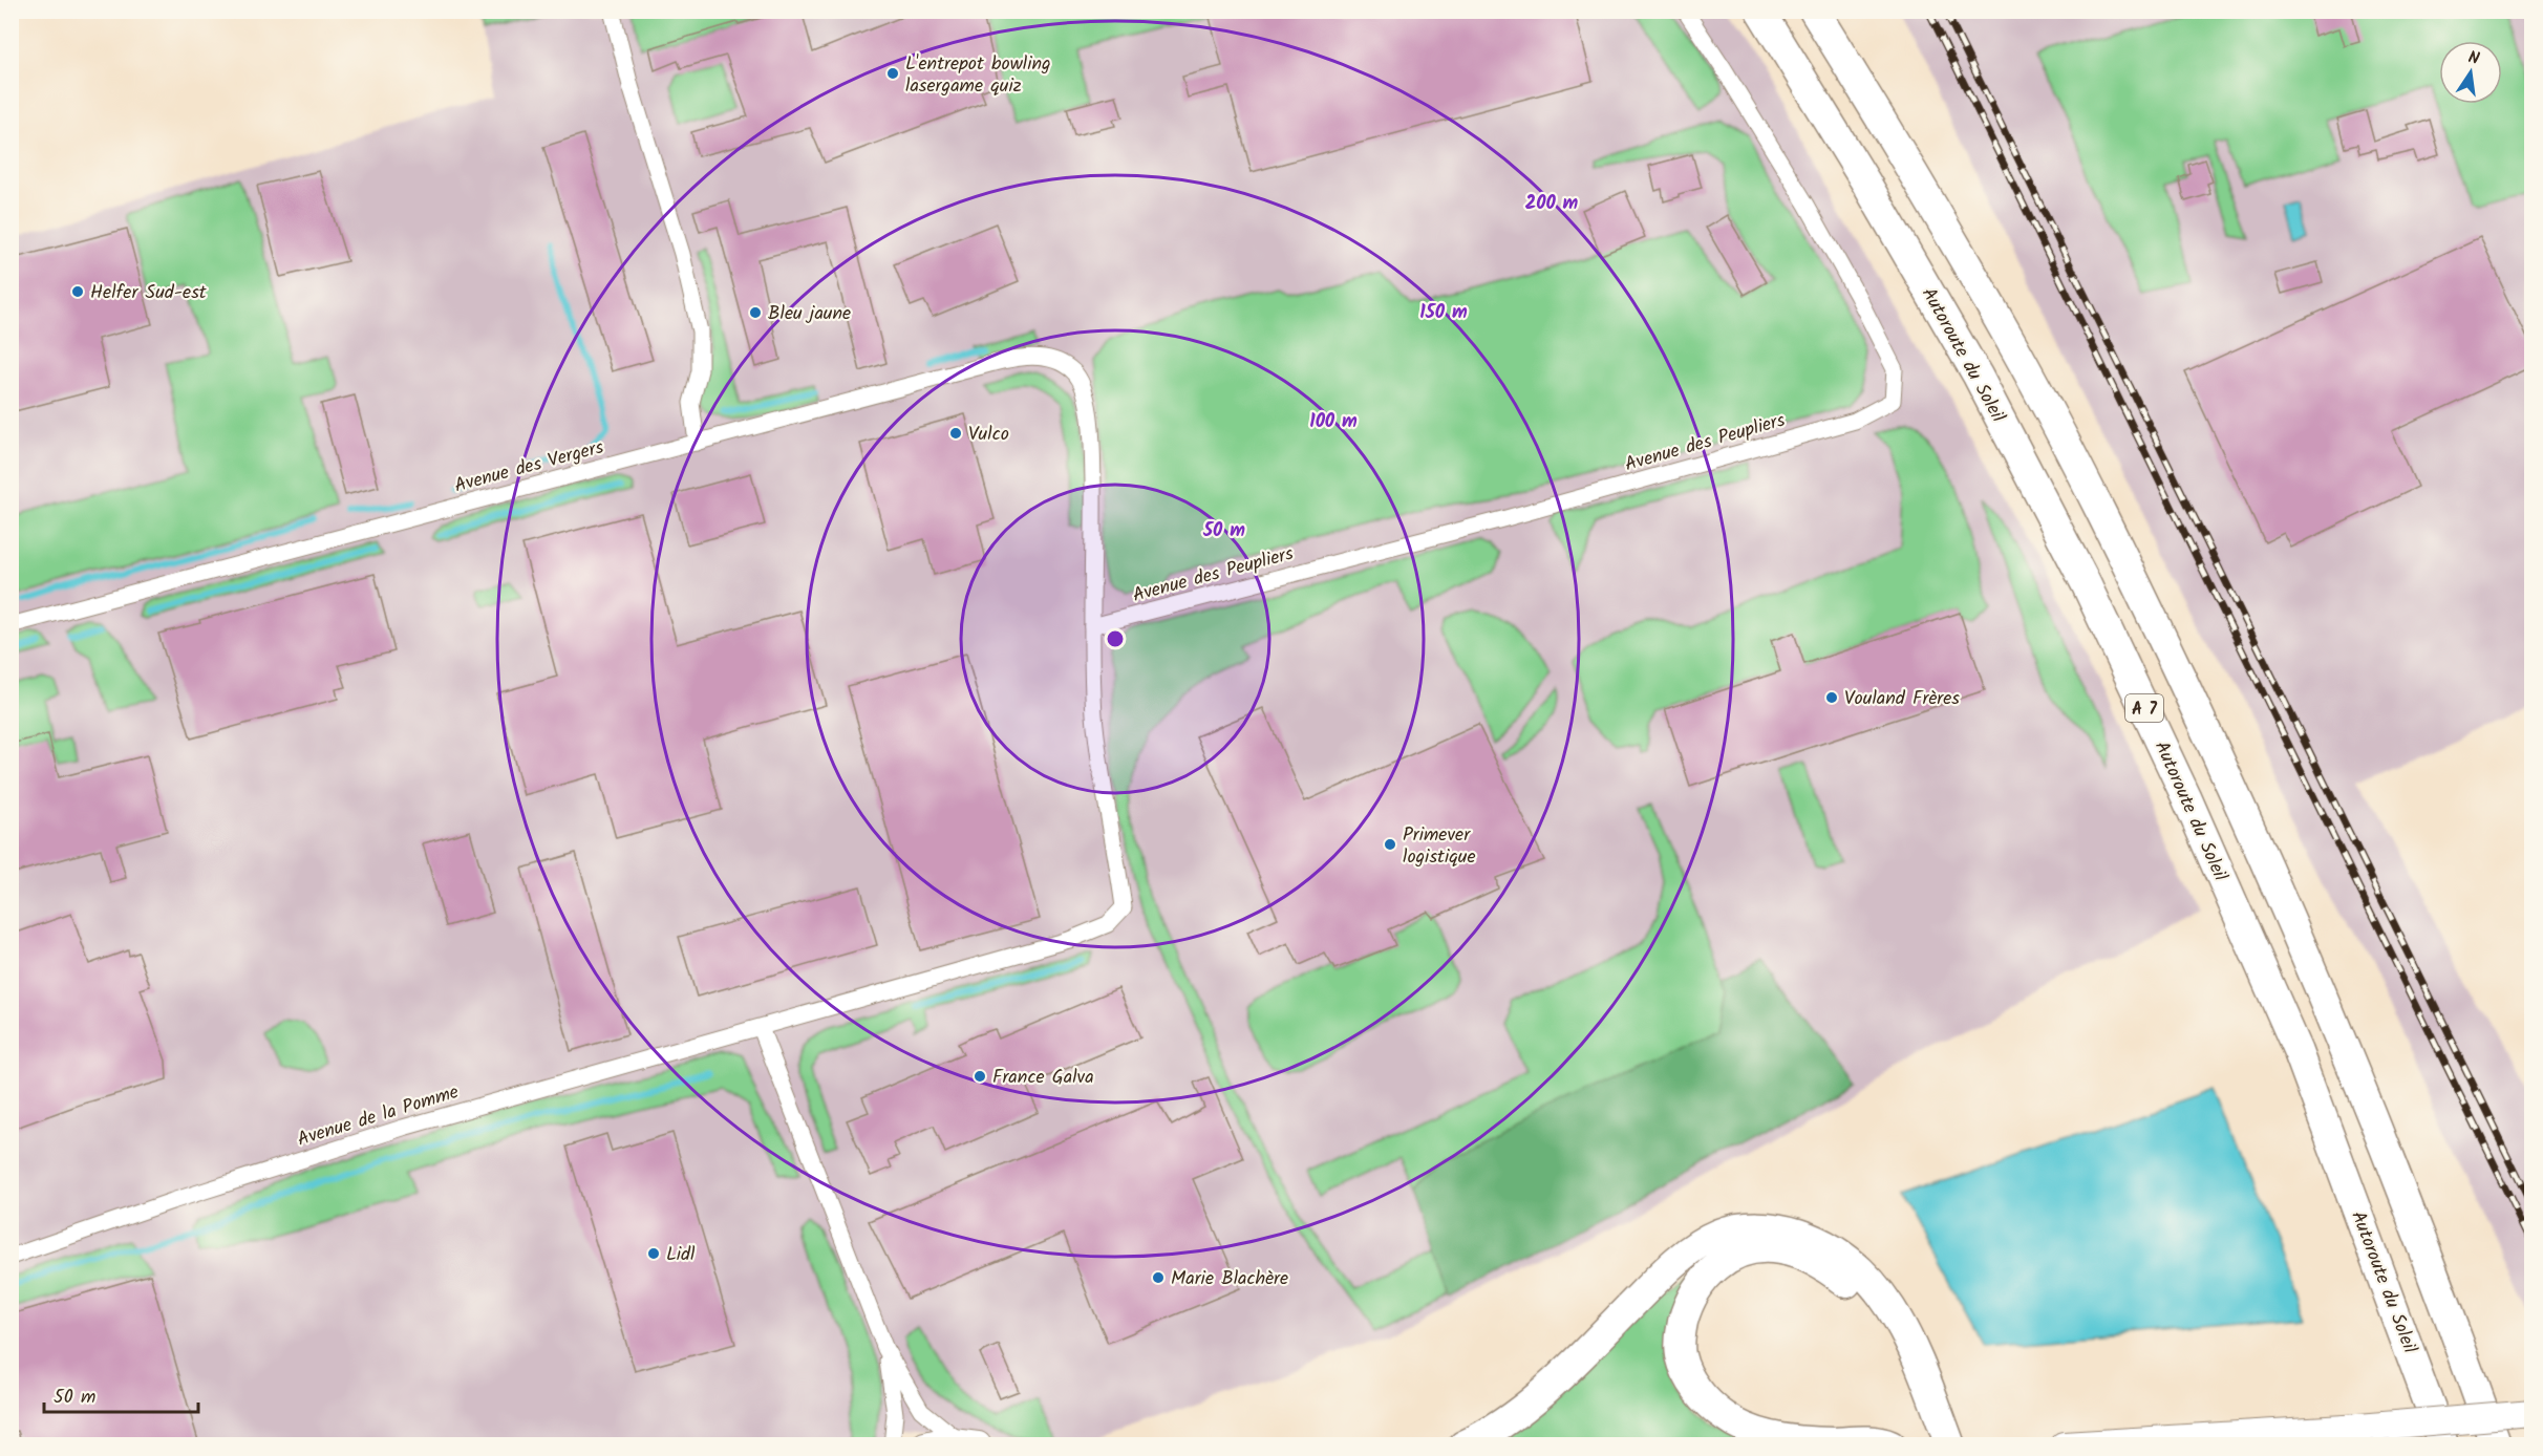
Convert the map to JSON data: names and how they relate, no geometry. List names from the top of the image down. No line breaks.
{"streets":{"highway":["Autoroute du Soleil","A 7"],"street":["Avenue des Peupliers","Avenue des Vergers","Avenue de la Pomme"]},"crossings":[["Avenue des Peupliers","Avenue des Vergers"],["Avenue des Peupliers","Avenue de la Pomme"],["Avenue des Vergers","Avenue de la Pomme"]],"places":["L'entrepot bowling lasergame quiz","Helfer Sud-est","Bleu jaune","Vulco","Vouland Frères","Primever logistique","France Galva","Lidl","Marie Blachère"],"scale_bar":"50 m","north":"top","rings":["200 m","150 m","100 m","50 m"]}
